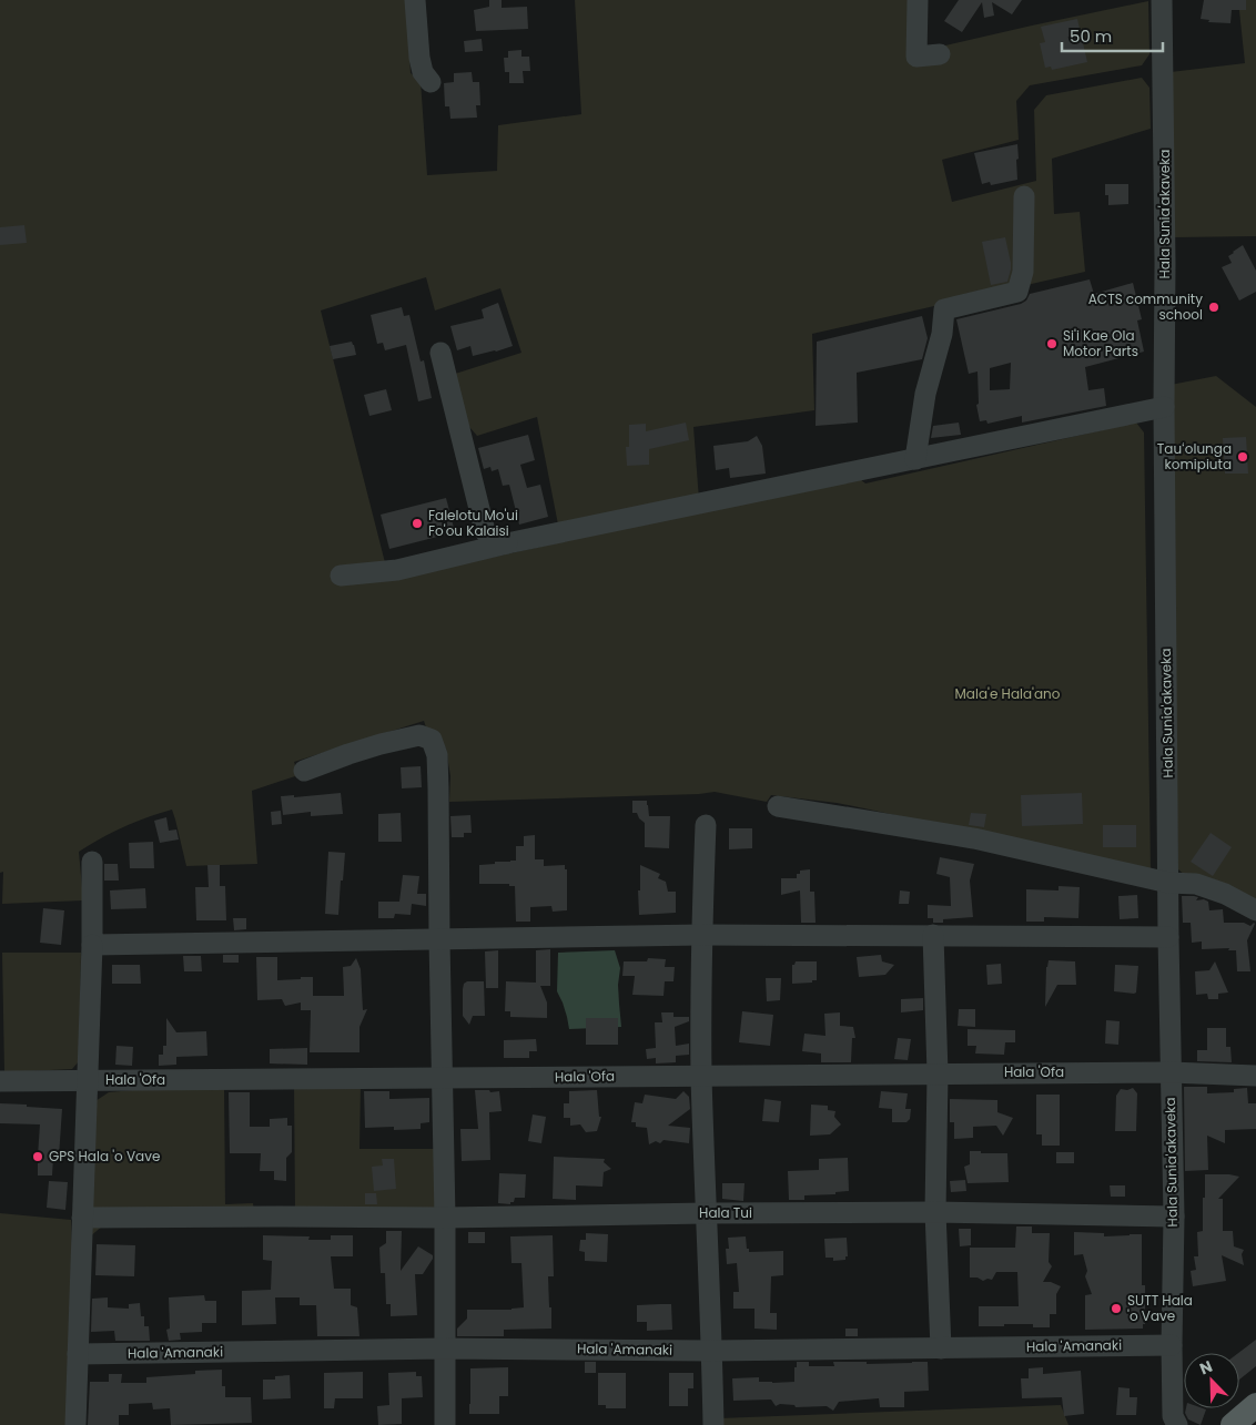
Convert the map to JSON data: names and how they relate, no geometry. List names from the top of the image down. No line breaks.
{"streets":{"street":["Hala Sunia'akaveka","Hala 'Ofa","Hala Tui","Hala 'Amanaki"]},"crossings":[["Hala Sunia'akaveka","Hala 'Ofa"],["Hala Sunia'akaveka","Hala Tui"],["Hala Sunia'akaveka","Hala 'Amanaki"]],"parks":["Mala'e Hala'ano"],"places":["ACTS community school","Si'i Kae Ola Motor Parts","Tauʻolunga komipiuta","Falelotu Mo'ui Fo'ou Kalaisi","GPS Hala 'o Vave","SUTT Hala 'o Vave"],"scale_bar":"50 m","north":"top left"}
